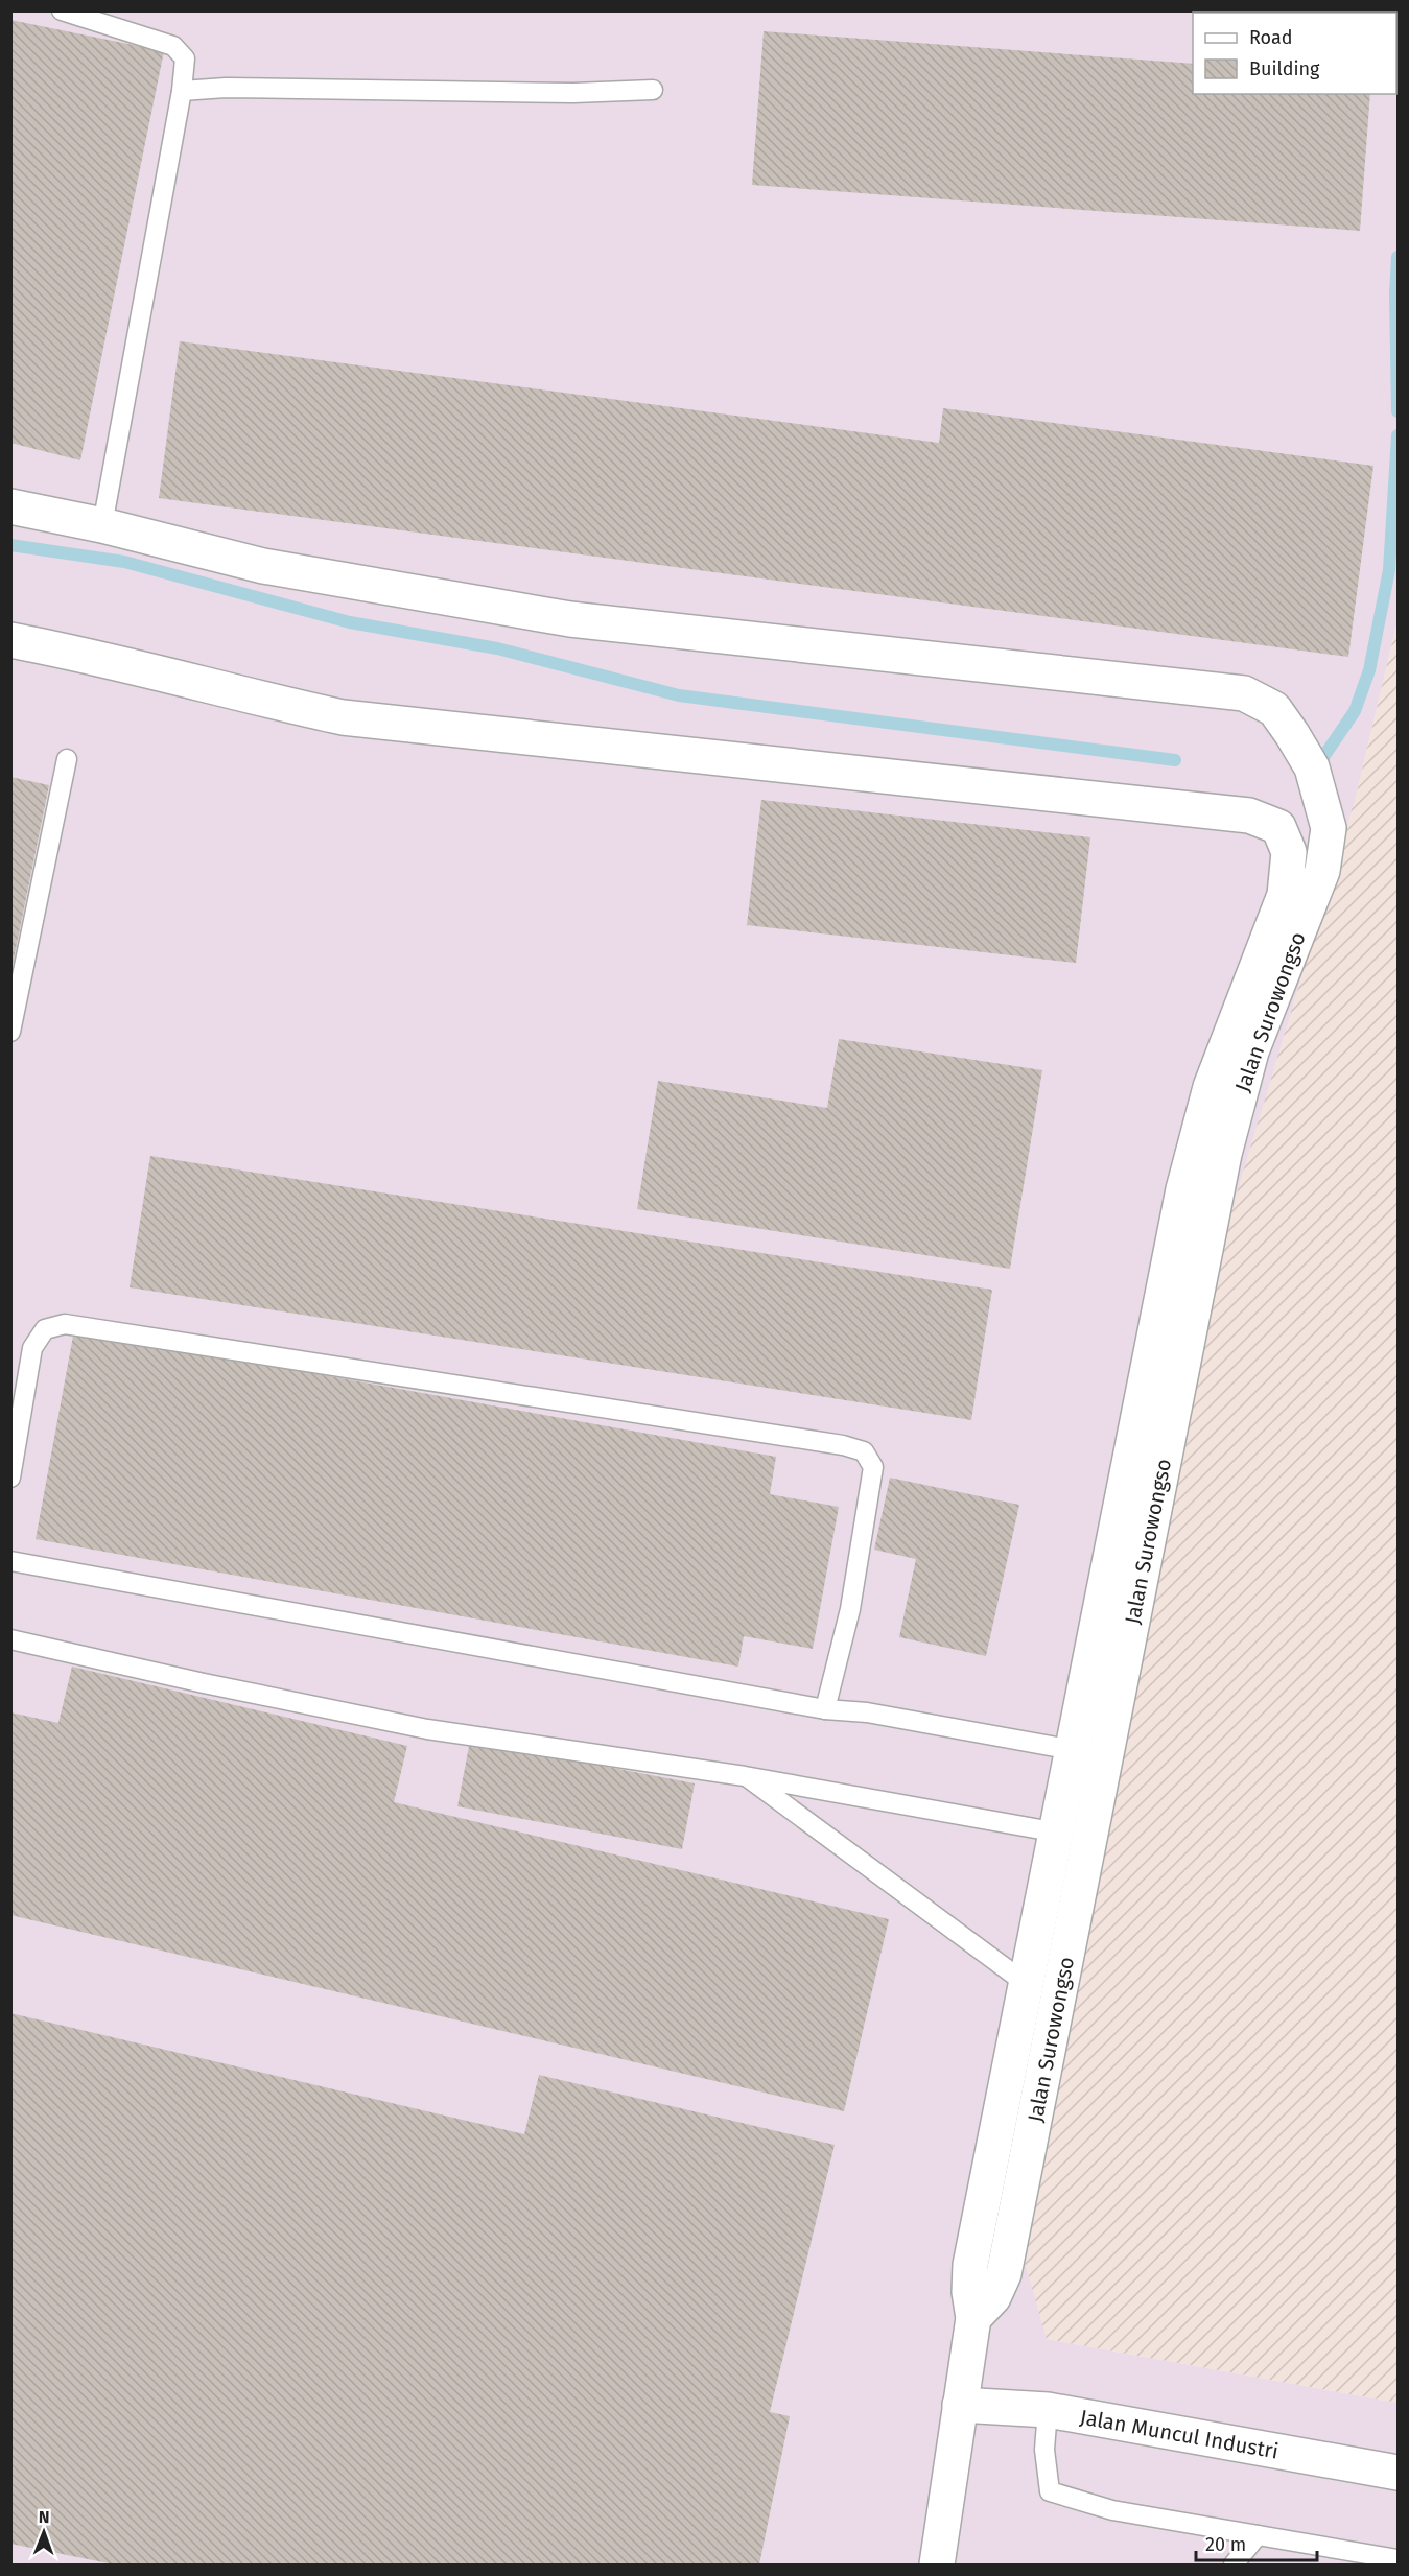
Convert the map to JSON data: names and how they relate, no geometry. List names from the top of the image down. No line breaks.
{"streets":{"street":["Jalan Surowongso","Jalan Muncul Industri"]},"crossings":[["Jalan Surowongso","Jalan Muncul Industri"]],"legend":["Road","Building"],"scale_bar":"20 m","north":"top"}
